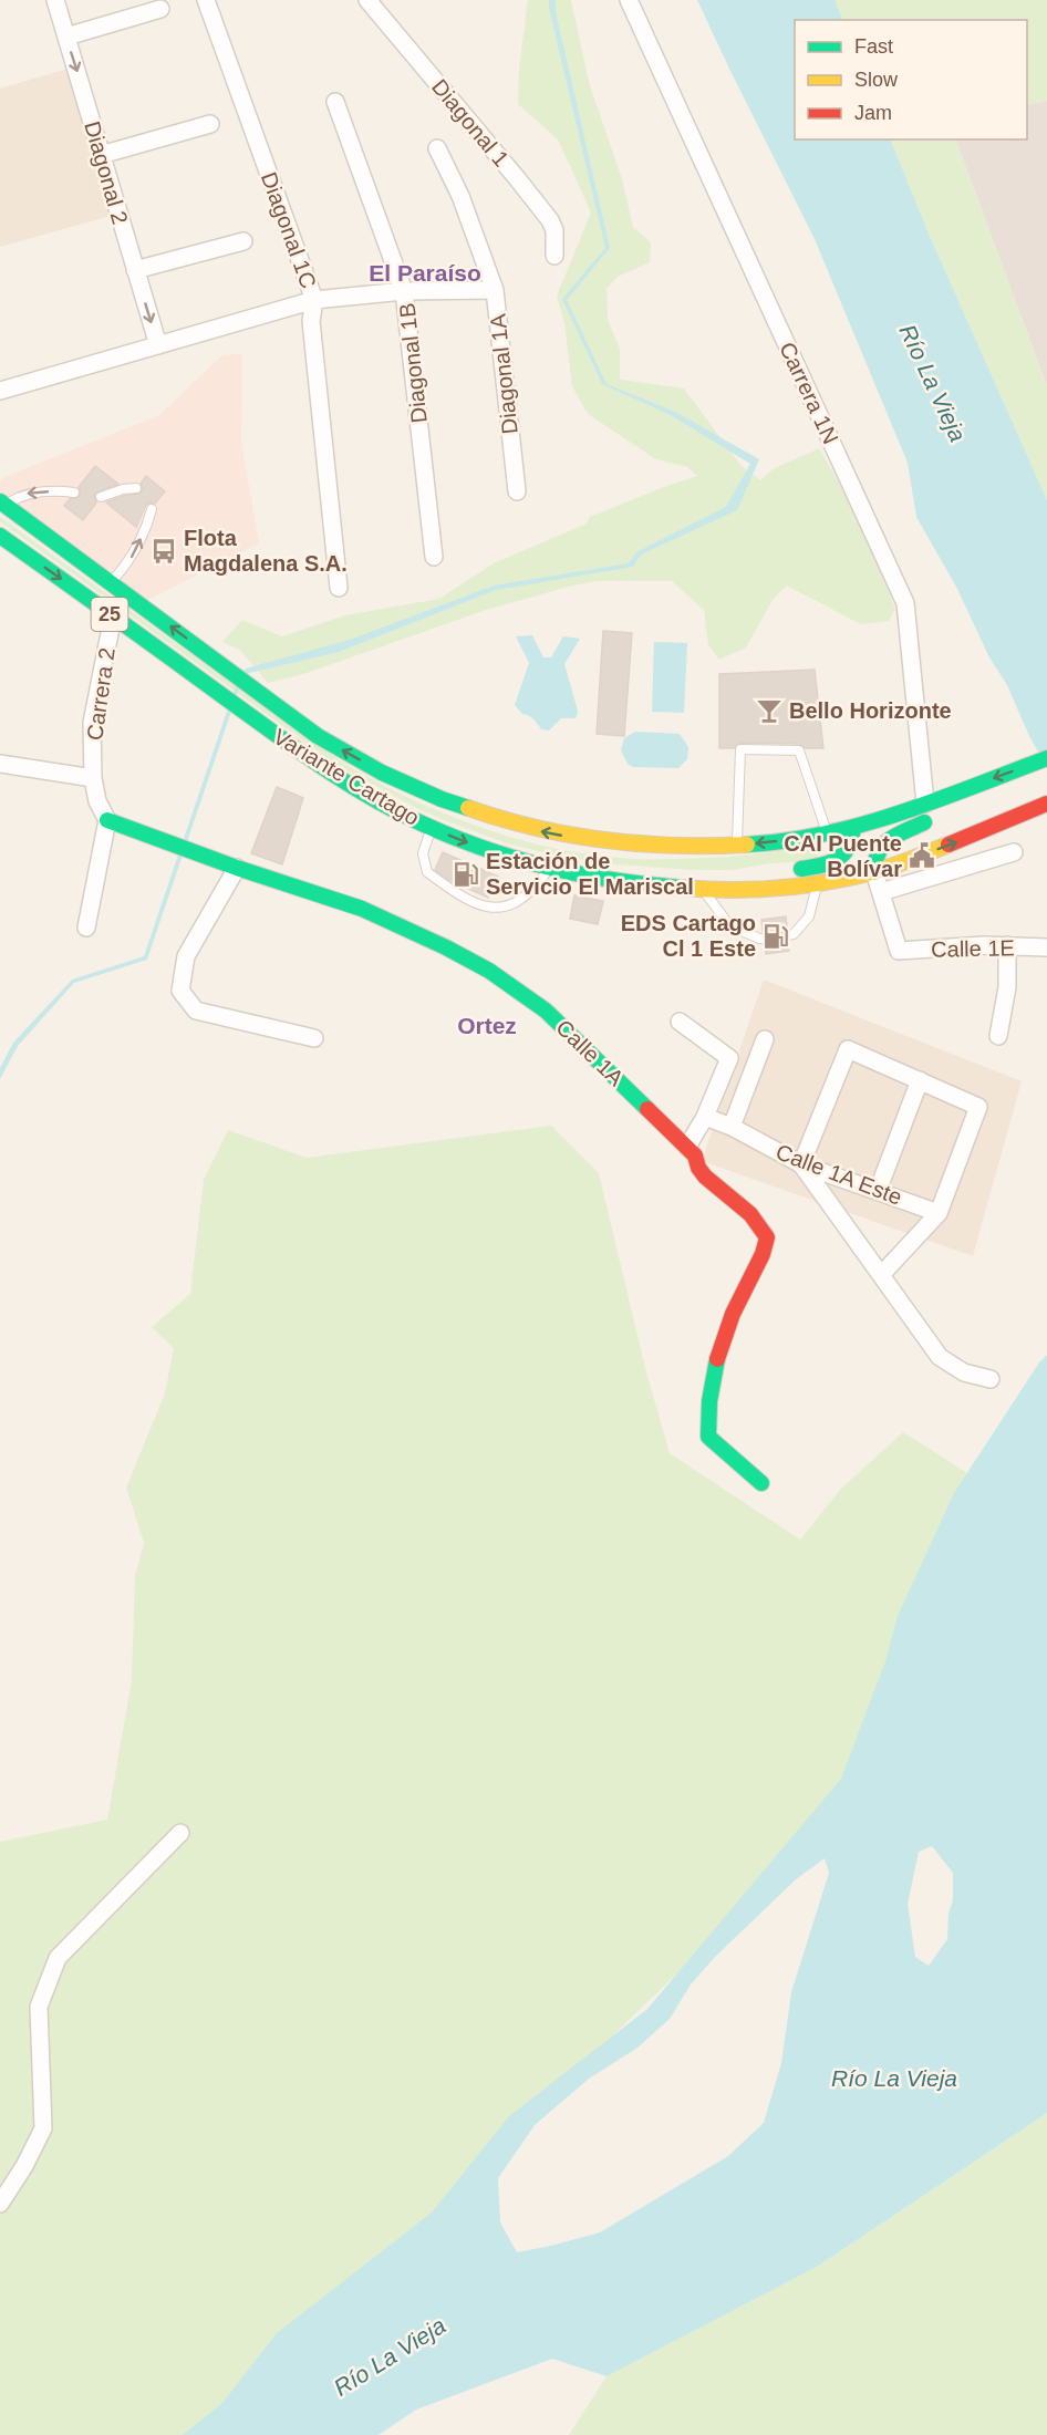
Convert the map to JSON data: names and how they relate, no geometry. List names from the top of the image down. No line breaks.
{"streets":{"main road":["25","Variante Cartago","Calle 1A"],"street":["Diagonal 1","Diagonal 2","Diagonal 1C","Diagonal 1B","Diagonal 1A","Carrera 1N","Carrera 2","Calle 1E","Calle 1A Este"]},"crossings":[["Carrera 1N","Variante Cartago"],["Carrera 2","Variante Cartago"],["Carrera 2","Calle 1A"]],"one_way":["Diagonal 2"],"districts":["El Paraíso","Ortez"],"water":["Río La Vieja"],"places":{"bus stop":["Flota Magdalena S.A."],"bar":["Bello Horizonte"],"public building":["CAI Puente Bolívar"],"fuel station":["Estación de Servicio El Mariscal","EDS Cartago Cl 1 Este"]},"legend":["Fast","Slow","Jam"]}
